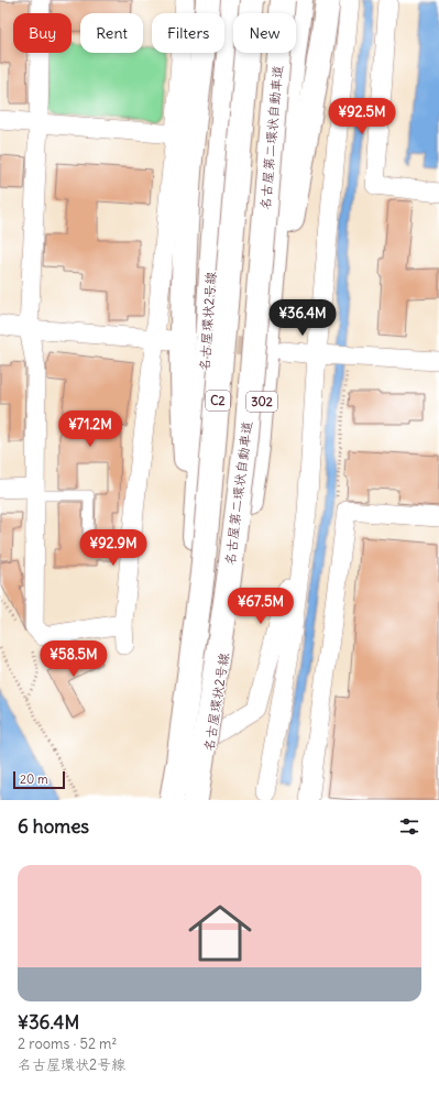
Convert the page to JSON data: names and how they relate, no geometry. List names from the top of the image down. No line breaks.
{"streets":{"highway":["名古屋第二環状自動車道","名古屋環状2号線","C2","302"]},"scale_bar":"20 m","page":{"chip":["Buy","Rent","Filters","New"],"price":["¥92.5M","¥36.4M","¥71.2M","¥92.9M","¥67.5M","¥58.5M"],"scale":"20 m","heading":"6 homes","list":[{"name":"¥36.4M","note":"2 rooms · 52 m² · 名古屋環状2号線"}]}}
